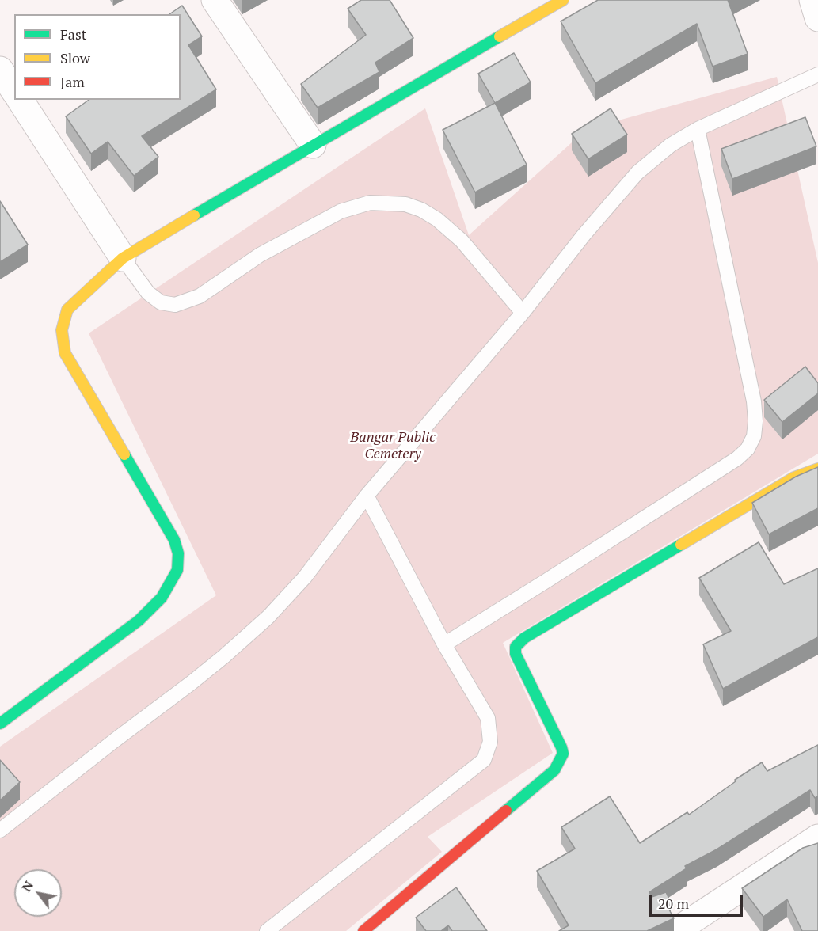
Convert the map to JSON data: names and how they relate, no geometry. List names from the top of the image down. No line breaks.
{"parks":["Bangar Public Cemetery"],"legend":["Fast","Slow","Jam"],"scale_bar":"20 m","north":"top left"}
